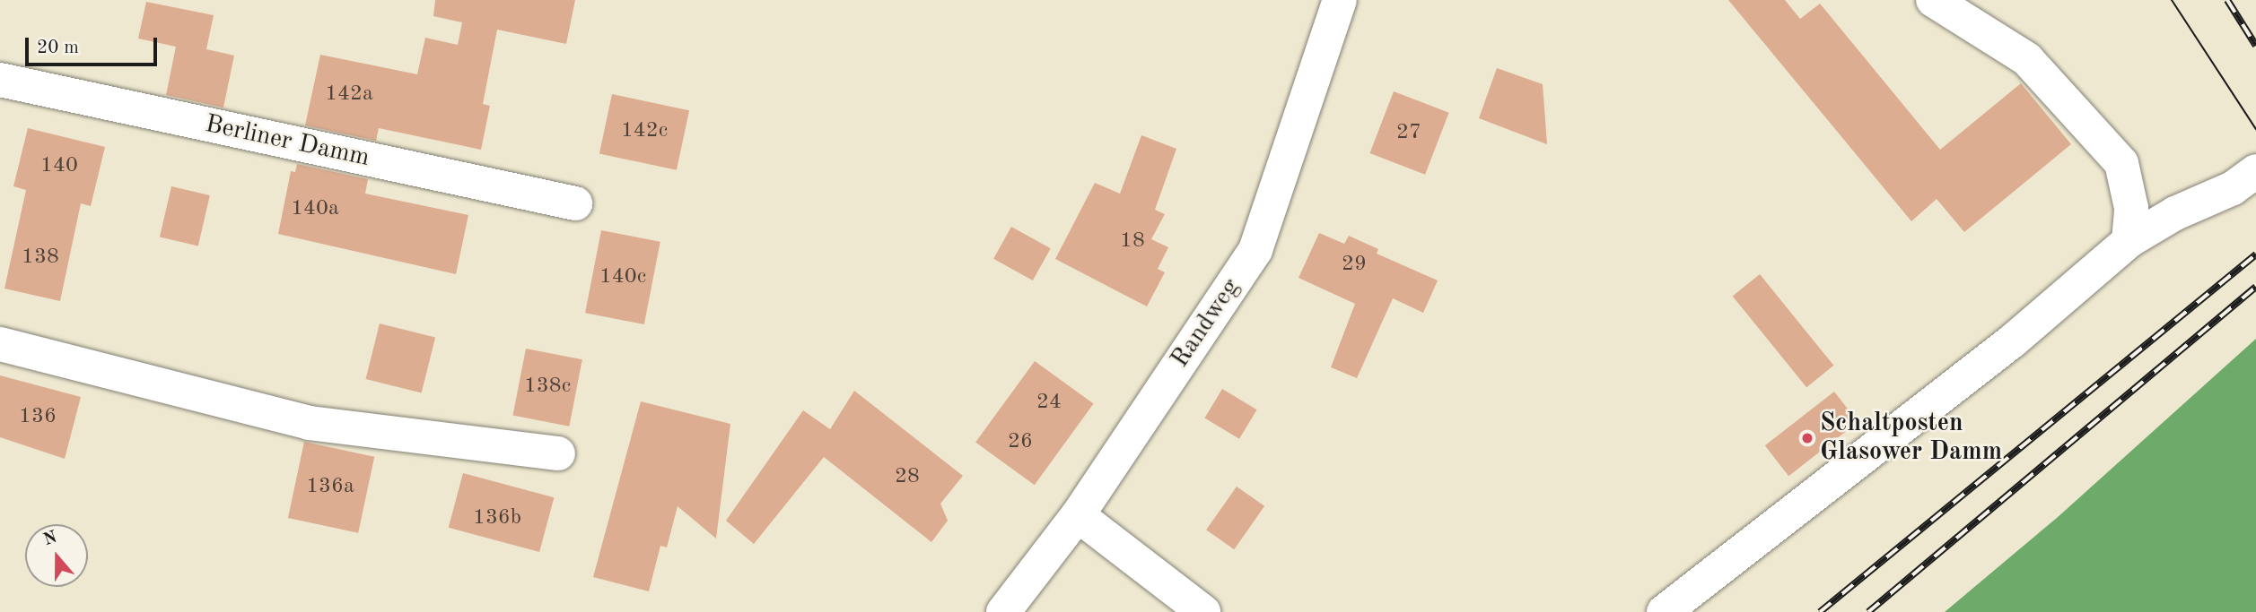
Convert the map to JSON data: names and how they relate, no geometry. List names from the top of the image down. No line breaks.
{"streets":{"street":["Berliner Damm","Randweg"]},"places":["Schaltposten Glasower Damm"],"house_numbers":["142a","142c","27","140","140a","18","138","29","140c","138c","24","136","26","28","136a","136b"],"scale_bar":"20 m","north":"top"}
